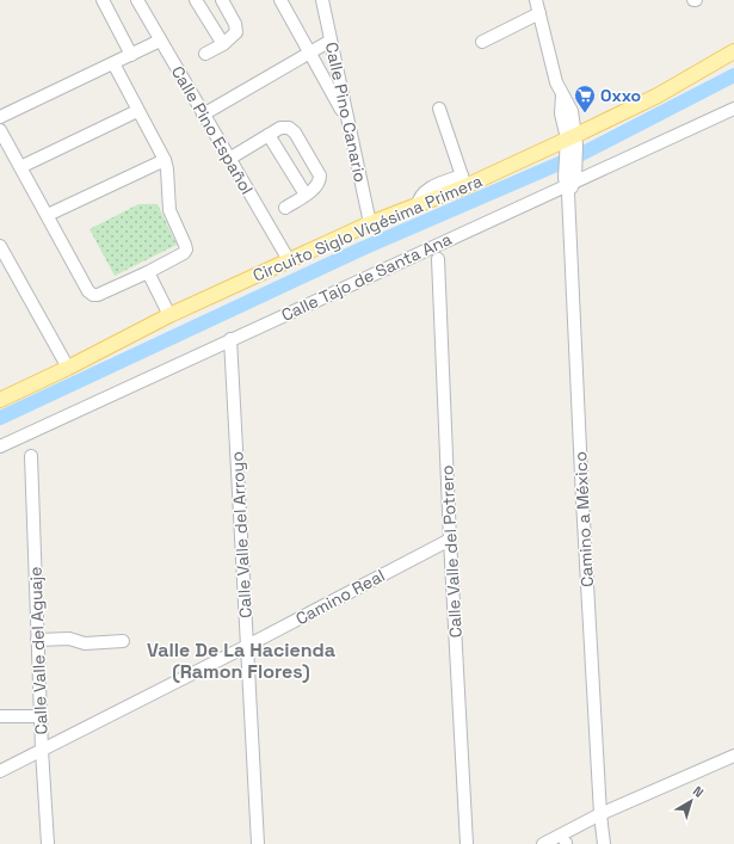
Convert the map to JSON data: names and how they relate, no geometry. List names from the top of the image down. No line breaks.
{"streets":{"main road":["Circuito Siglo Vigésima Primera"],"street":["Calle Pino Canario","Calle Pino Español","Calle Tajo de Santa Ana","Camino a México","Calle Valle del Arroyo","Calle Valle del Potrero","Camino Real","Calle Valle del Aguaje"]},"crossings":[["Calle Pino Canario","Circuito Siglo Vigésima Primera"],["Calle Pino Español","Circuito Siglo Vigésima Primera"],["Circuito Siglo Vigésima Primera","Camino a México"],["Calle Tajo de Santa Ana","Camino a México"],["Calle Tajo de Santa Ana","Calle Valle del Arroyo"],["Calle Valle del Arroyo","Camino Real"],["Calle Valle del Potrero","Camino Real"],["Camino Real","Calle Valle del Aguaje"]],"districts":["Valle De La Hacienda (Ramon Flores)"],"places":{"supermarket":["Oxxo"]},"north":"top right"}
